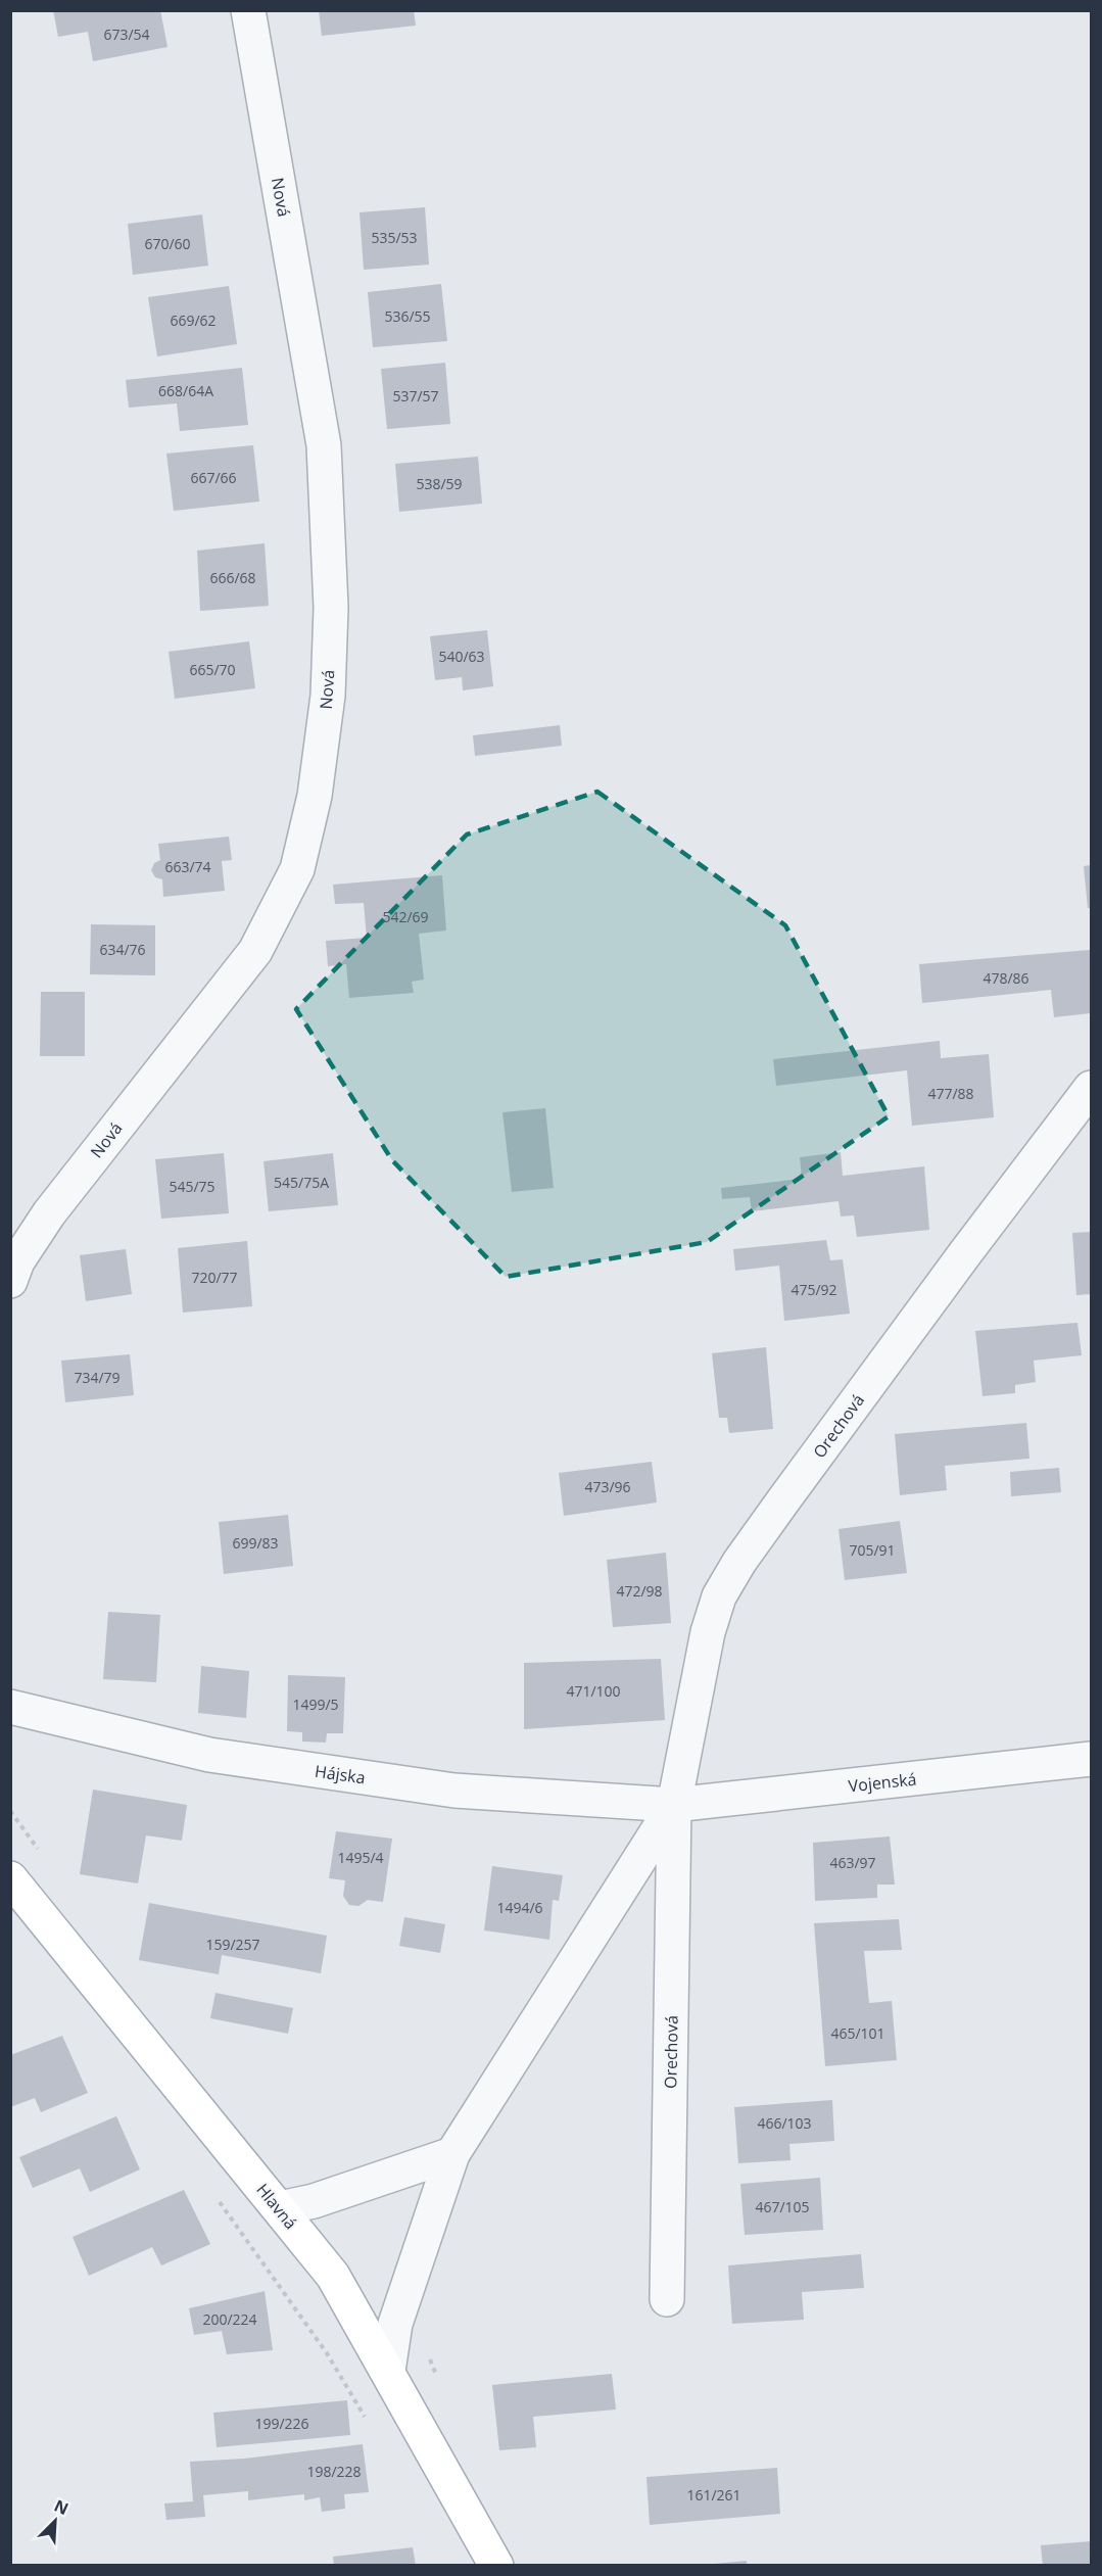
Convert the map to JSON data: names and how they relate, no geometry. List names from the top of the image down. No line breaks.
{"streets":{"main road":["Hlavná"],"street":["Nová","Orechová","Hájska","Vojenská"]},"crossings":[["Orechová","Hájska"],["Orechová","Vojenská"],["Orechová","Hlavná"],["Hájska","Vojenská"]],"house_numbers":["673/54","535/53","670/60","536/55","669/62","668/64A","537/57","667/66","538/59","666/68","540/63","665/70","663/74","542/69","634/76","478/86","477/88","545/75A","545/75","720/77","475/92","734/79","473/96","699/83","705/91","472/98","471/100","1499/5","1495/4","463/97","1494/6","159/257","465/101","466/103","467/105","200/224","199/226","198/228","161/261"],"north":"top right"}
